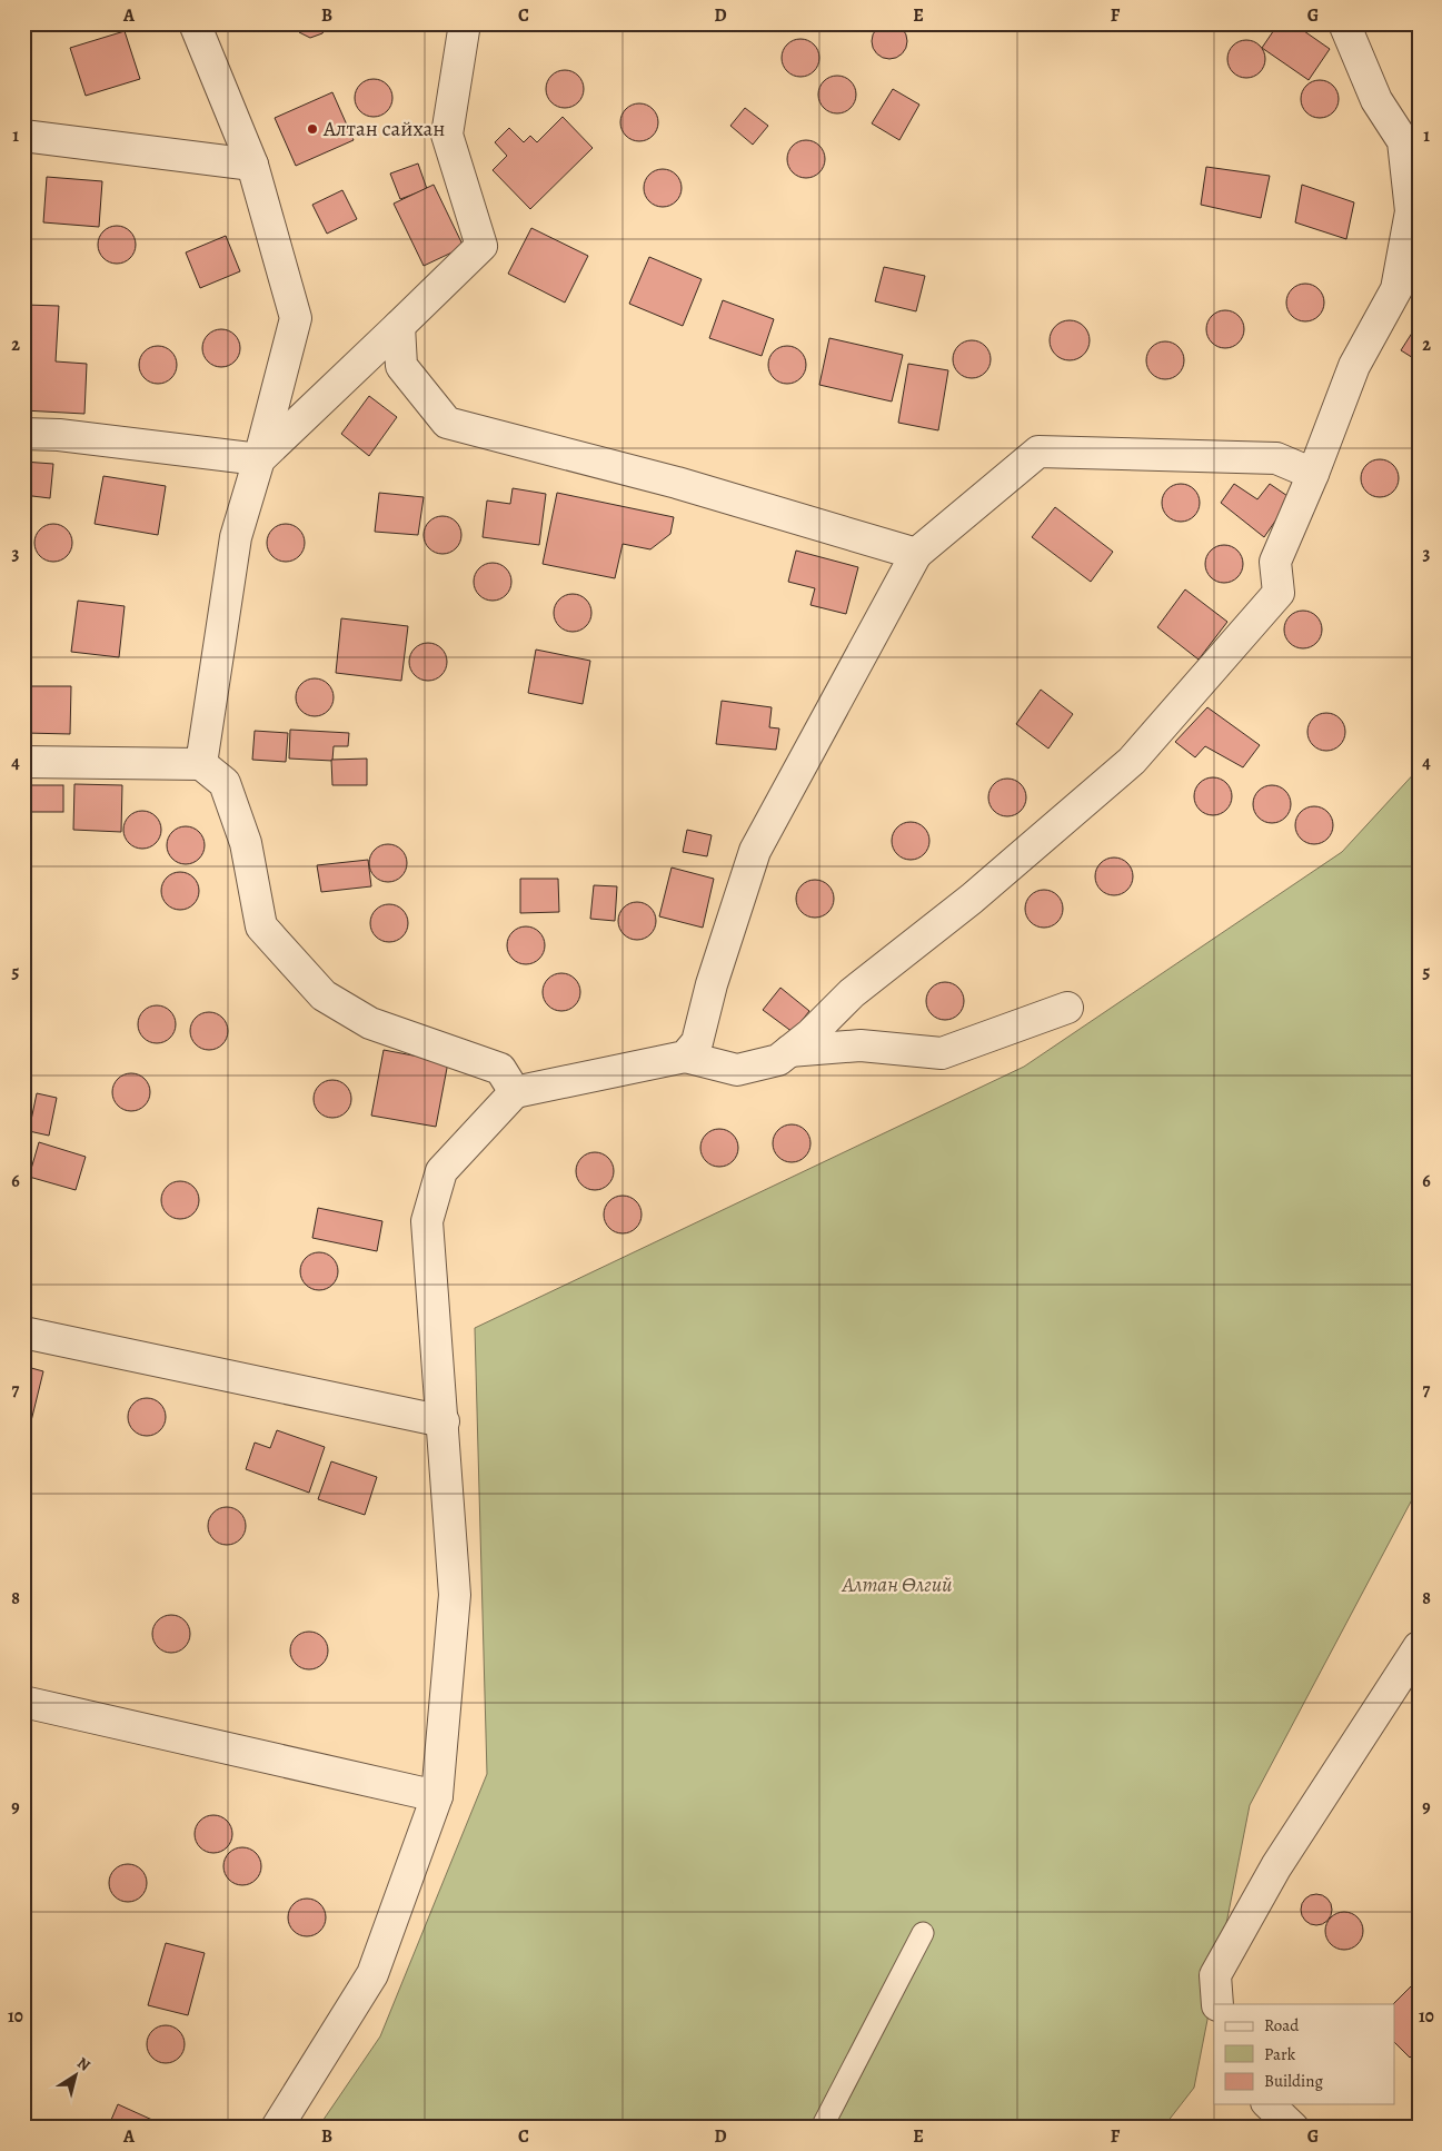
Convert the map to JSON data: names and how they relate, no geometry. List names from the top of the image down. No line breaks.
{"parks":["Алтан Өлгий"],"places":["Алтан сайхан"],"legend":["Road","Park","Building"],"north":"top right","grid":{"columns":["A","B","C","D","E","F","G"],"rows":["1","2","3","4","5","6","7","8","9","10"]}}
